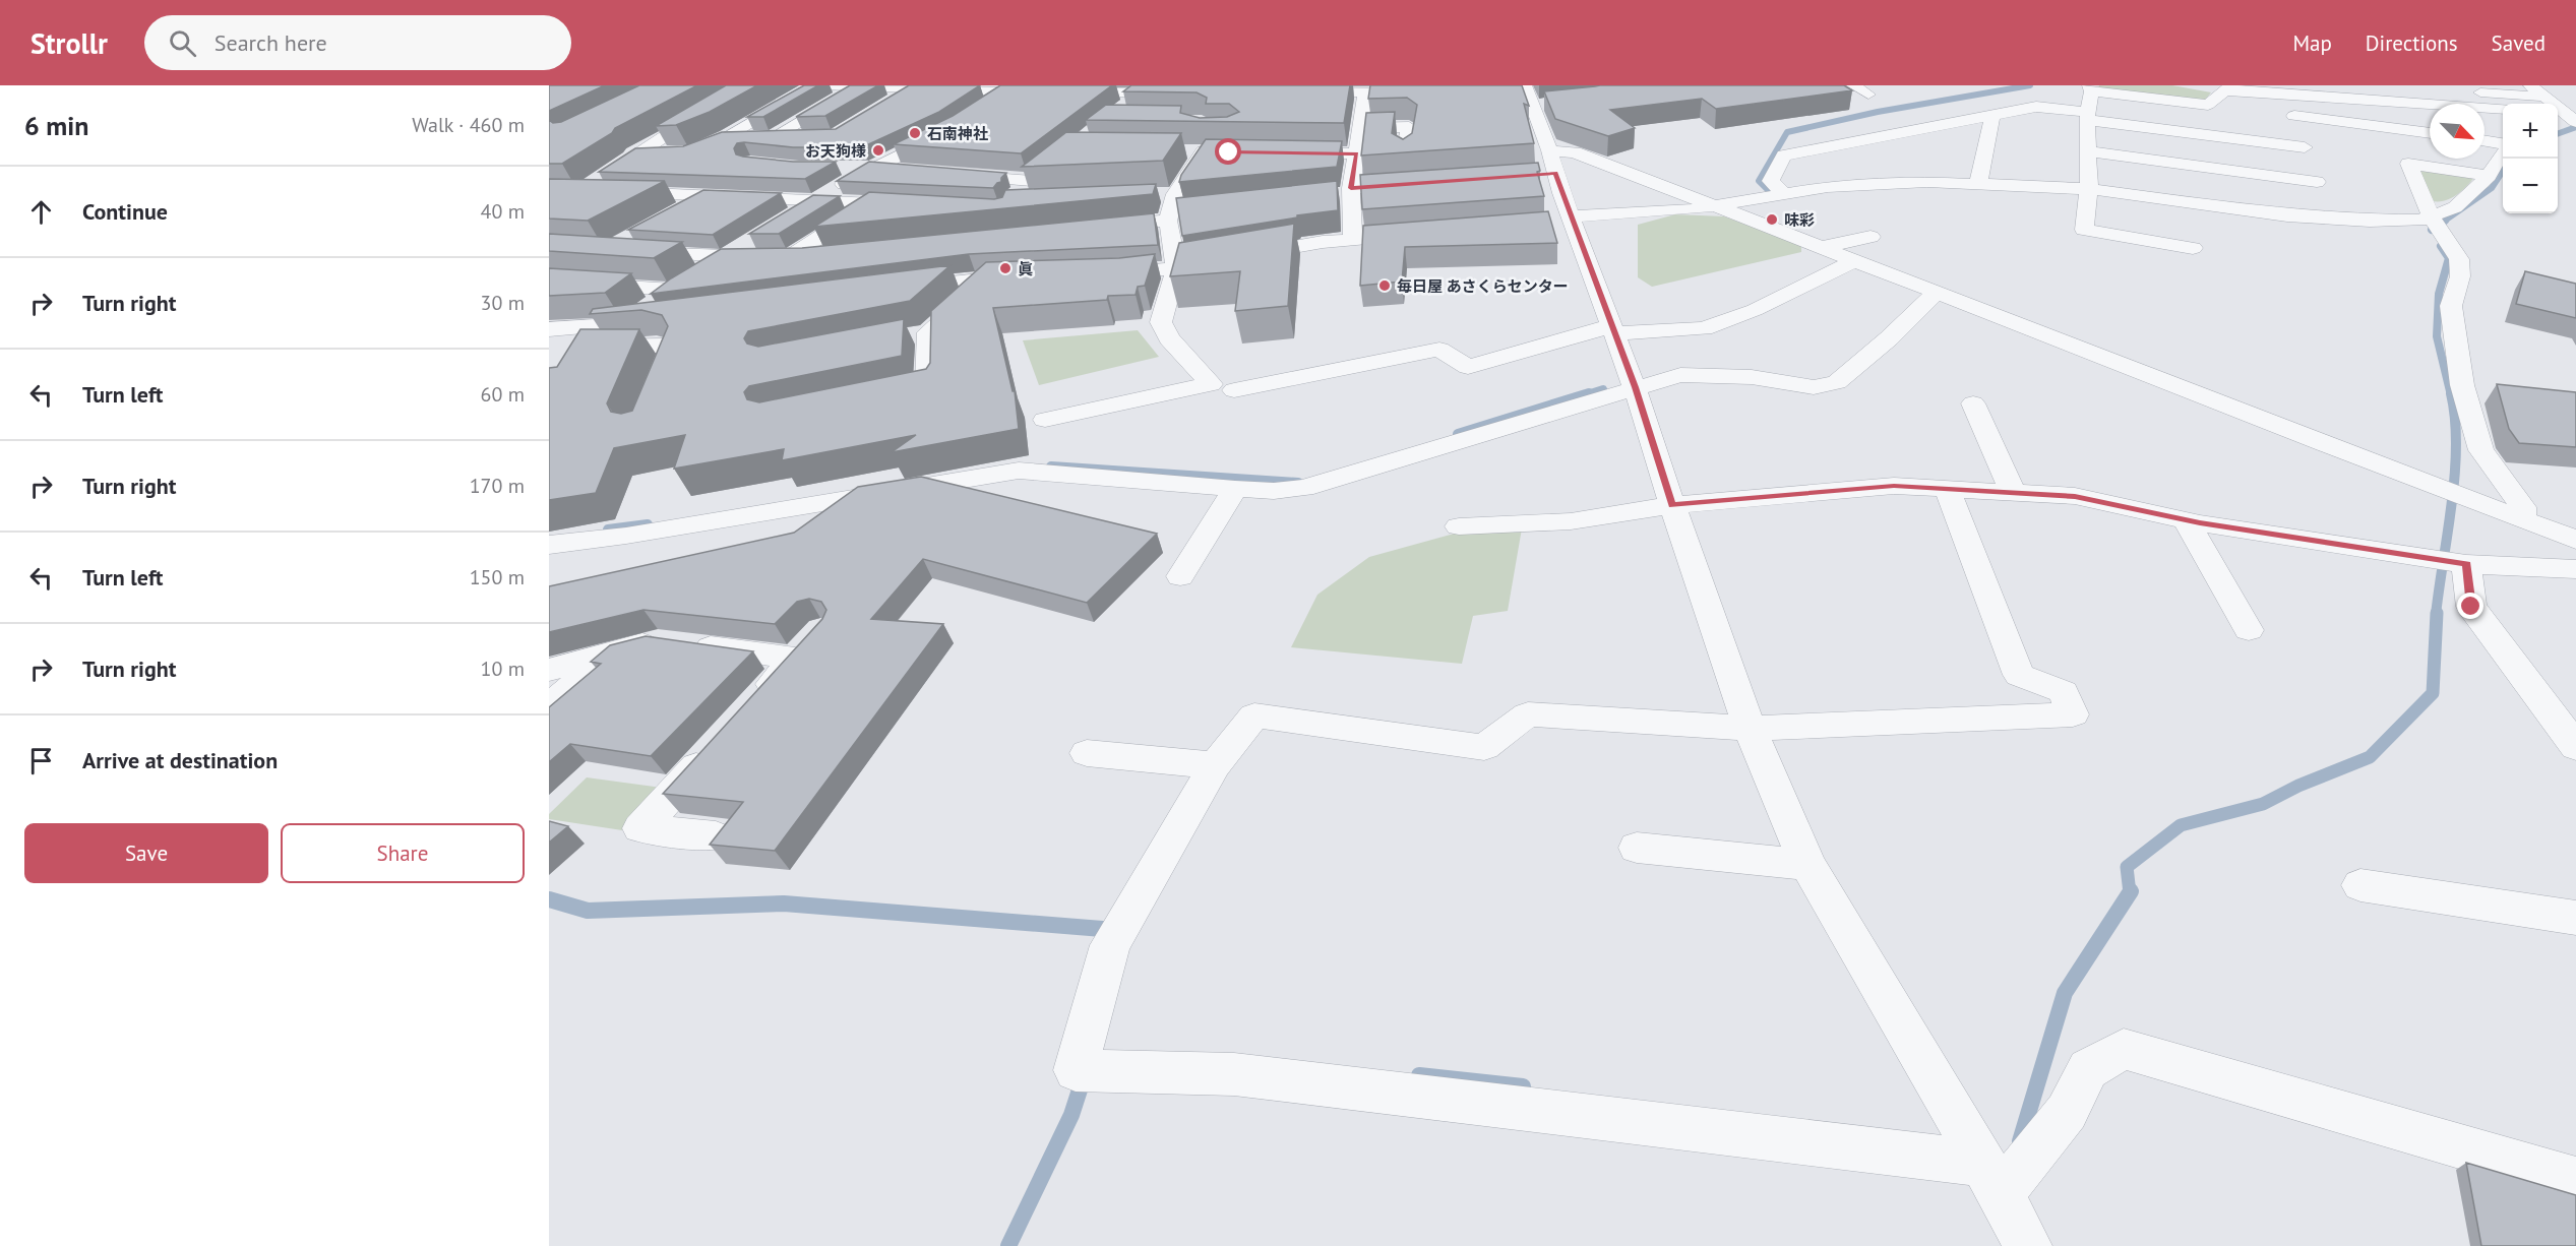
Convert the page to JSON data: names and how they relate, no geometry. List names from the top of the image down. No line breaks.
{"places":["石南神社","お天狗様","味彩","眞","毎日屋 あさくらセンター"],"north":"bottom right","page":{"header":"Strollr","search":"Search here","nav":["Map","Directions","Saved"],"heading":["6 min","Walk · 460 m"],"map_buttons":["+","−"],"list":[["Continue","40 m"],["Turn right","30 m"],["Turn left","60 m"],["Turn right","170 m"],["Turn left","150 m"],["Turn right","10 m"],"Arrive at destination"],"buttons":["Save","Share"]}}
